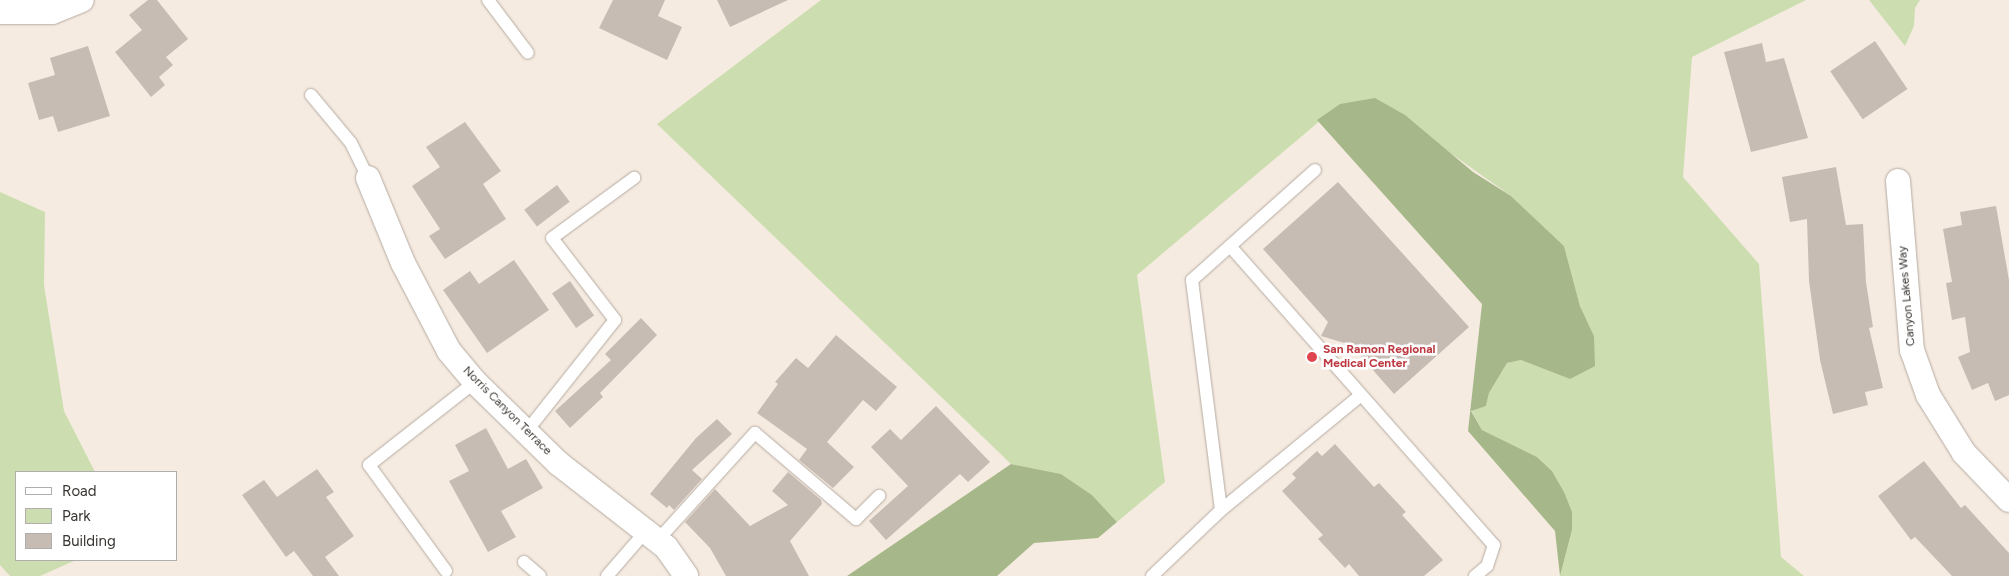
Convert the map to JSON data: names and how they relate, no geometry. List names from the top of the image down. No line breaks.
{"streets":{"street":["Canyon Lakes Way","Norris Canyon Terrace"]},"places":["San Ramon Regional Medical Center"],"legend":["Road","Park","Building"]}
